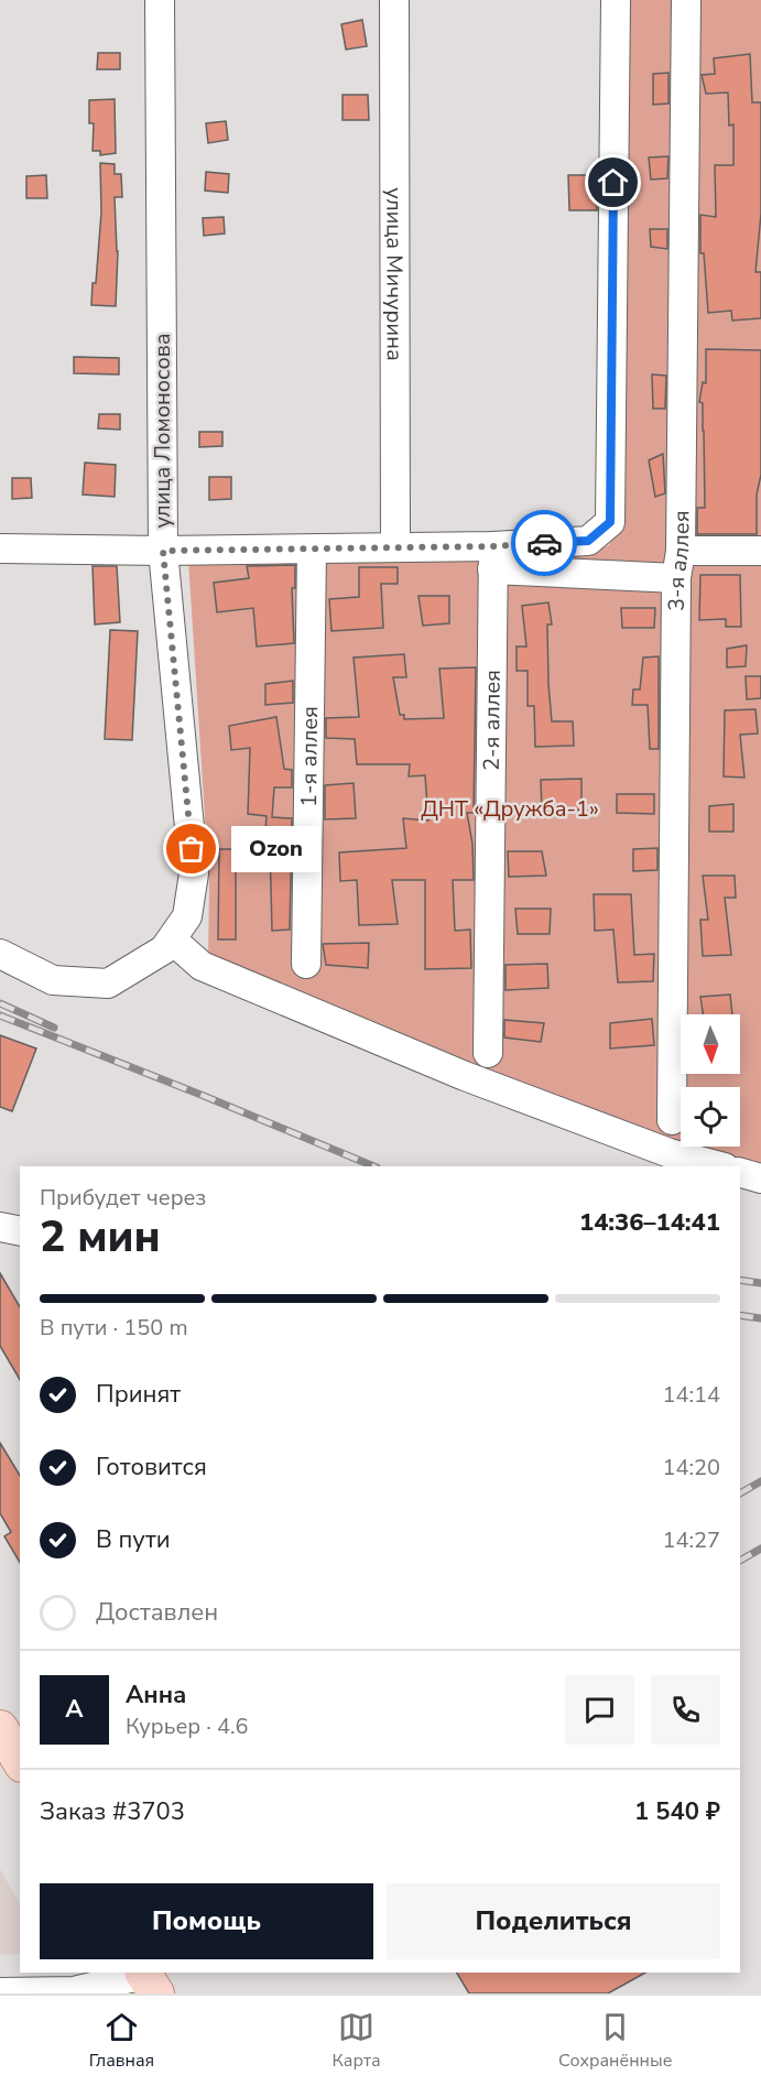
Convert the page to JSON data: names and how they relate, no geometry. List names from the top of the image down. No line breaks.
{"streets":{"street":["улица Мичурина","улица Ломоносова","3-я аллея","2-я аллея","1-я аллея"]},"parks":["ДНТ «Дружба-1»"],"places":["Ozon"],"north":"bottom","page":{"bubble":"Ozon","heading":["2 мин","Прибудет через","14:36–14:41"],"panel":["Анна","Курьер · 4.6","Заказ #3703","1 540 ₽"],"bar":"В пути · 150 m","list":[["Принят","14:14"],["Готовится","14:20"],["В пути","14:27"],"Доставлен"],"round":"А","buttons":["Помощь","Поделиться"],"tabs":["Главная","Карта","Сохранённые"]}}
